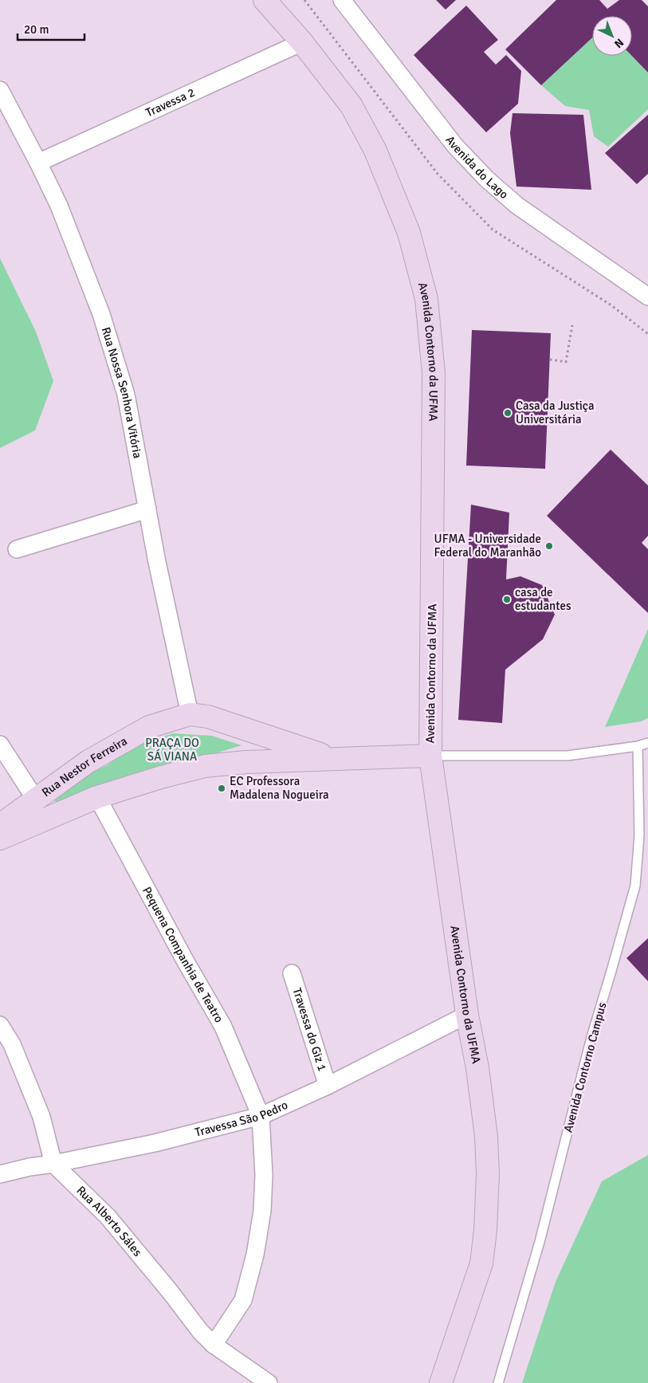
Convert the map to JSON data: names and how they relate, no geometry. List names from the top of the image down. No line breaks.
{"streets":{"main road":["Avenida Contorno da UFMA","Rua Nestor Ferreira"],"street":["Travessa 2","Avenida do Lago","Rua Nossa Senhora Vitória","Pequena Companhia de Teatro","Travessa do Giz 1","Travessa São Pedro","Rua Alberto Sáles"],"lane":["Avenida Contorno Campus"]},"crossings":[["Travessa 2","Avenida Contorno da UFMA"],["Travessa 2","Rua Nossa Senhora Vitória"],["Avenida Contorno da UFMA","Rua Nestor Ferreira"],["Avenida Contorno da UFMA","Travessa São Pedro"],["Rua Nossa Senhora Vitória","Rua Nestor Ferreira"],["Rua Nestor Ferreira","Pequena Companhia de Teatro"],["Pequena Companhia de Teatro","Travessa São Pedro"],["Travessa do Giz 1","Travessa São Pedro"],["Travessa São Pedro","Rua Alberto Sáles"]],"parks":["PRAÇA DO SÁ VIANA"],"places":["Casa da Justiça Universitária","UFMA - Universidade Federal do Maranhão","casa de estudantes","EC Professora Madalena Nogueira"],"scale_bar":"20 m","north":"bottom right"}
